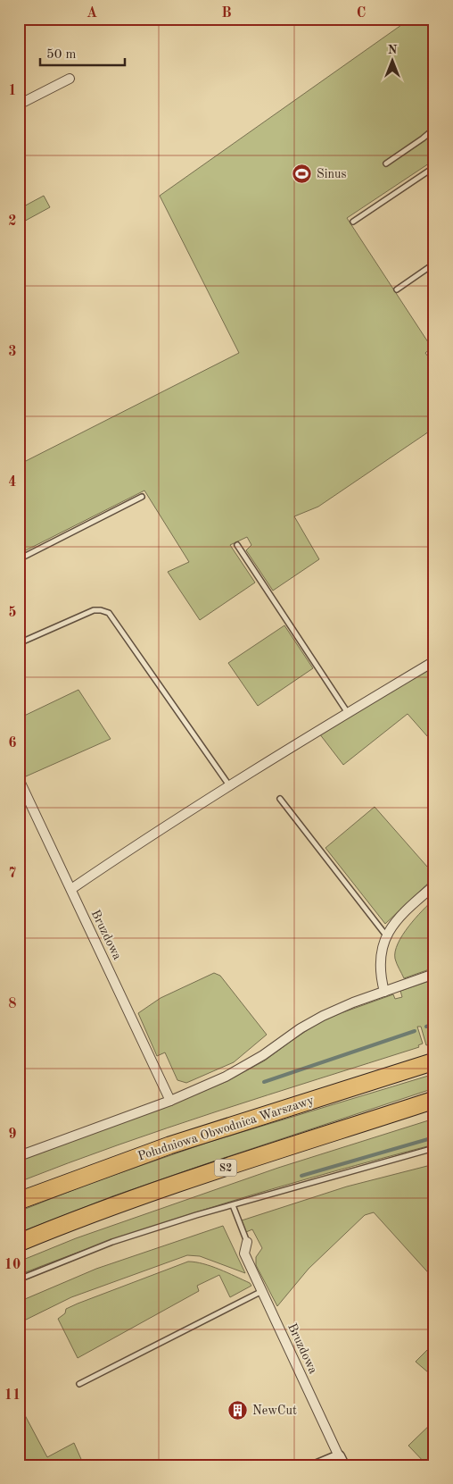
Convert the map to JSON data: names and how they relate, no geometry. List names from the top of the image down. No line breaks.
{"streets":{"highway":["Południowa Obwodnica Warszawy","S2"],"street":["Bruzdowa"]},"places":{"sports":["Sinus"],"building":["NewCut"]},"scale_bar":"50 m","north":"top","grid":{"columns":["A","B","C"],"rows":["1","2","3","4","5","6","7","8","9","10","11"]}}
